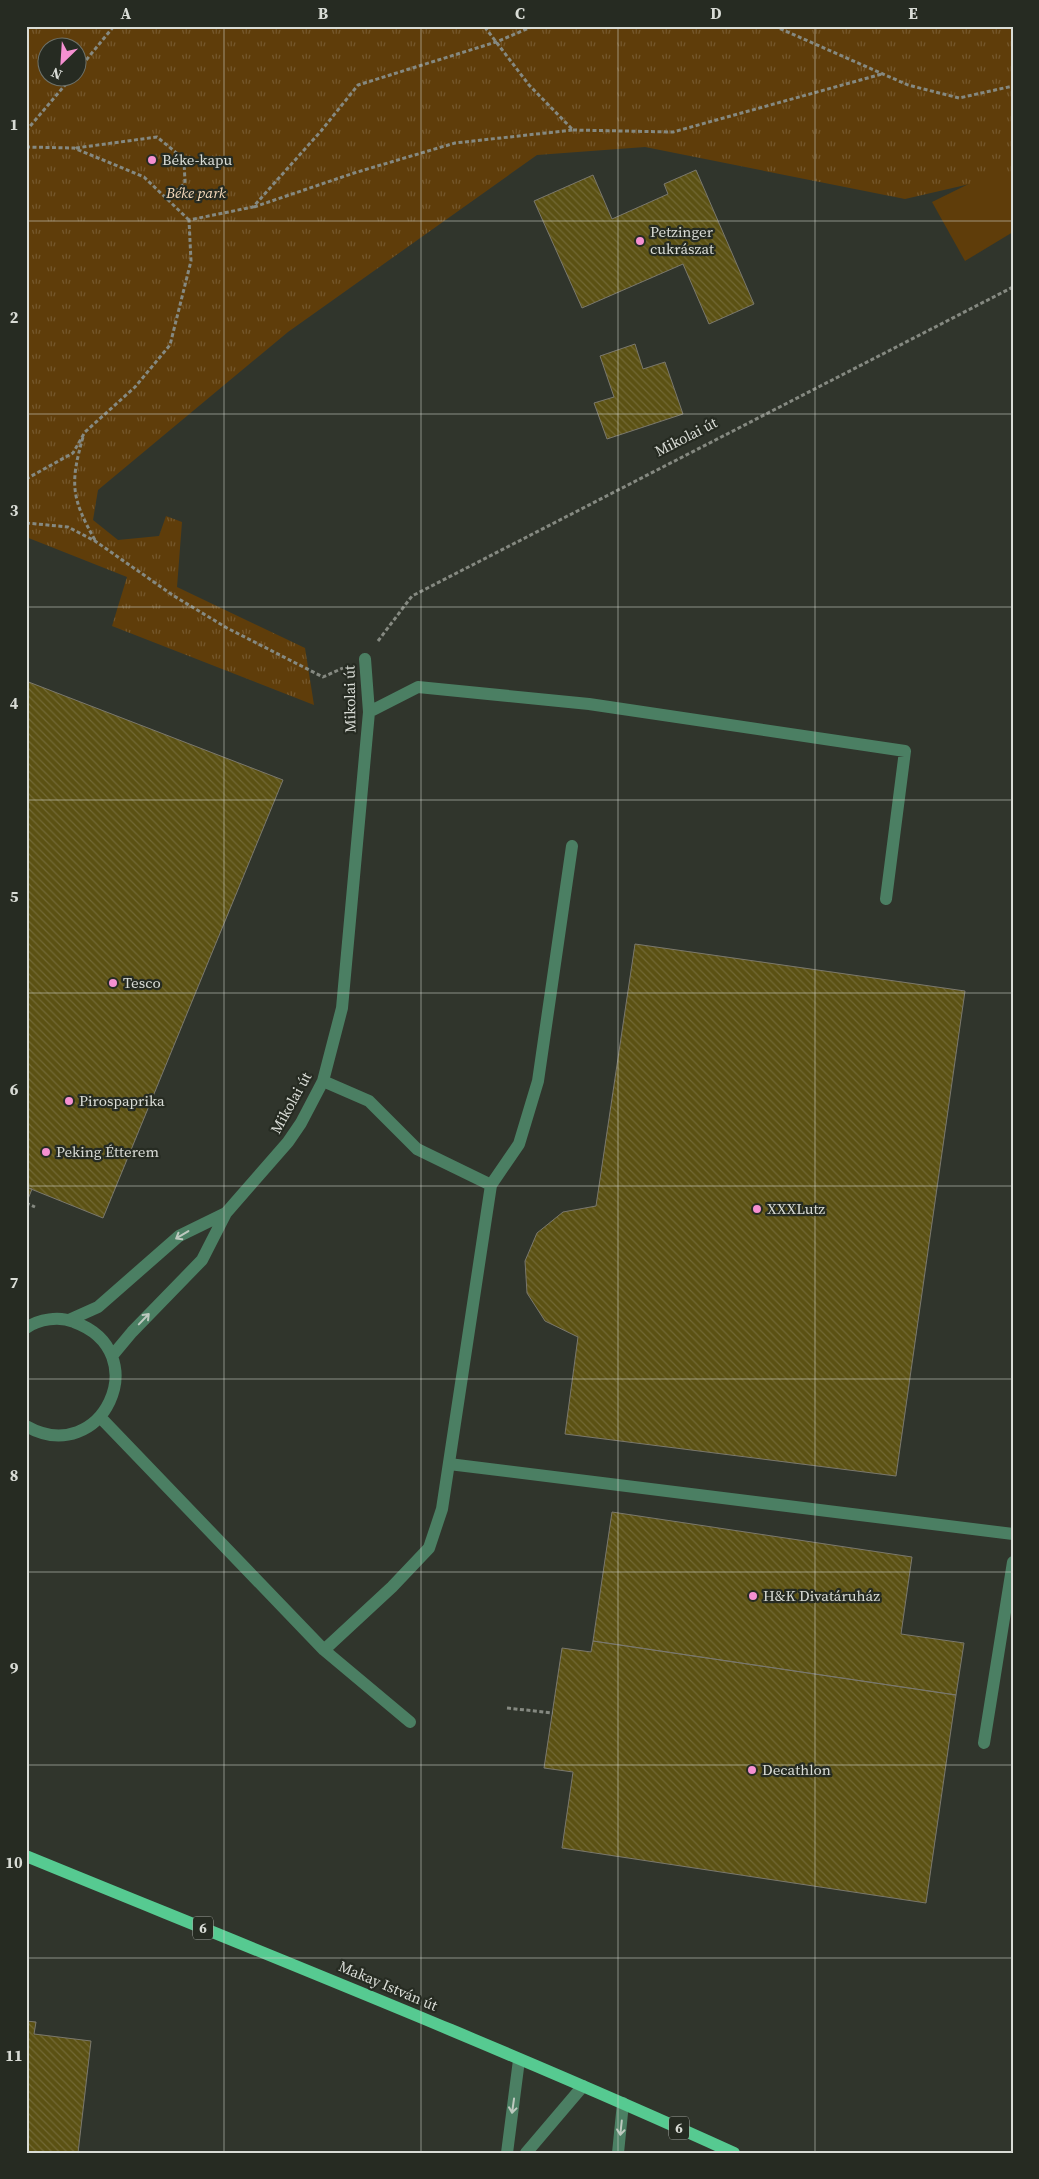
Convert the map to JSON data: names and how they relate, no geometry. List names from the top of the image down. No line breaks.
{"streets":{"main road":["6","Makay István út"],"street":["Mikolai út"]},"parks":["Béke park"],"places":["Béke-kapu","Petzinger cukrászat","Tesco","Pirospaprika","Peking Étterem","XXXLutz","H&K Divatáruház","Decathlon"],"north":"bottom left","grid":{"columns":["A","B","C","D","E"],"rows":["1","2","3","4","5","6","7","8","9","10","11"]}}
